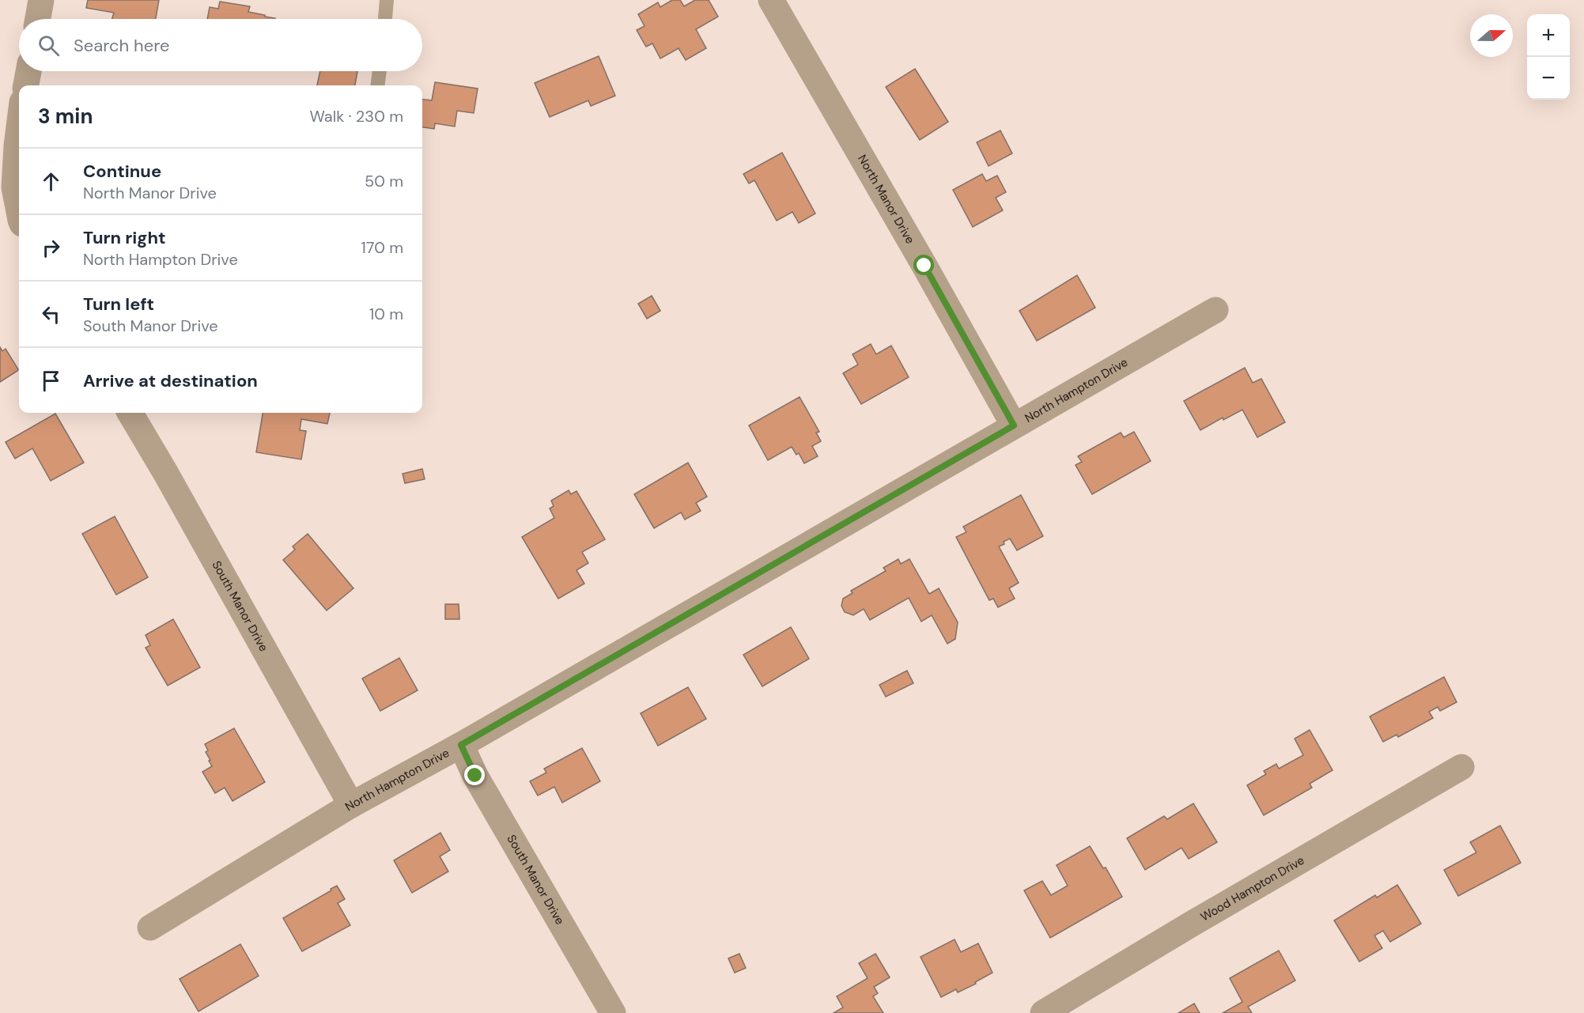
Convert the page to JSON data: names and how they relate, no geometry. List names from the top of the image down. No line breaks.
{"streets":{"street":["North Manor Drive","North Hampton Drive","South Manor Drive","Wood Hampton Drive"]},"crossings":[["North Manor Drive","North Hampton Drive"],["North Hampton Drive","South Manor Drive"]],"north":"right","page":{"map_buttons":["+","−"],"search":"Search here","heading":["3 min","Walk · 230 m"],"list":[["Continue","North Manor Drive","50 m"],["Turn right","North Hampton Drive","170 m"],["Turn left","South Manor Drive","10 m"],"Arrive at destination"]}}
